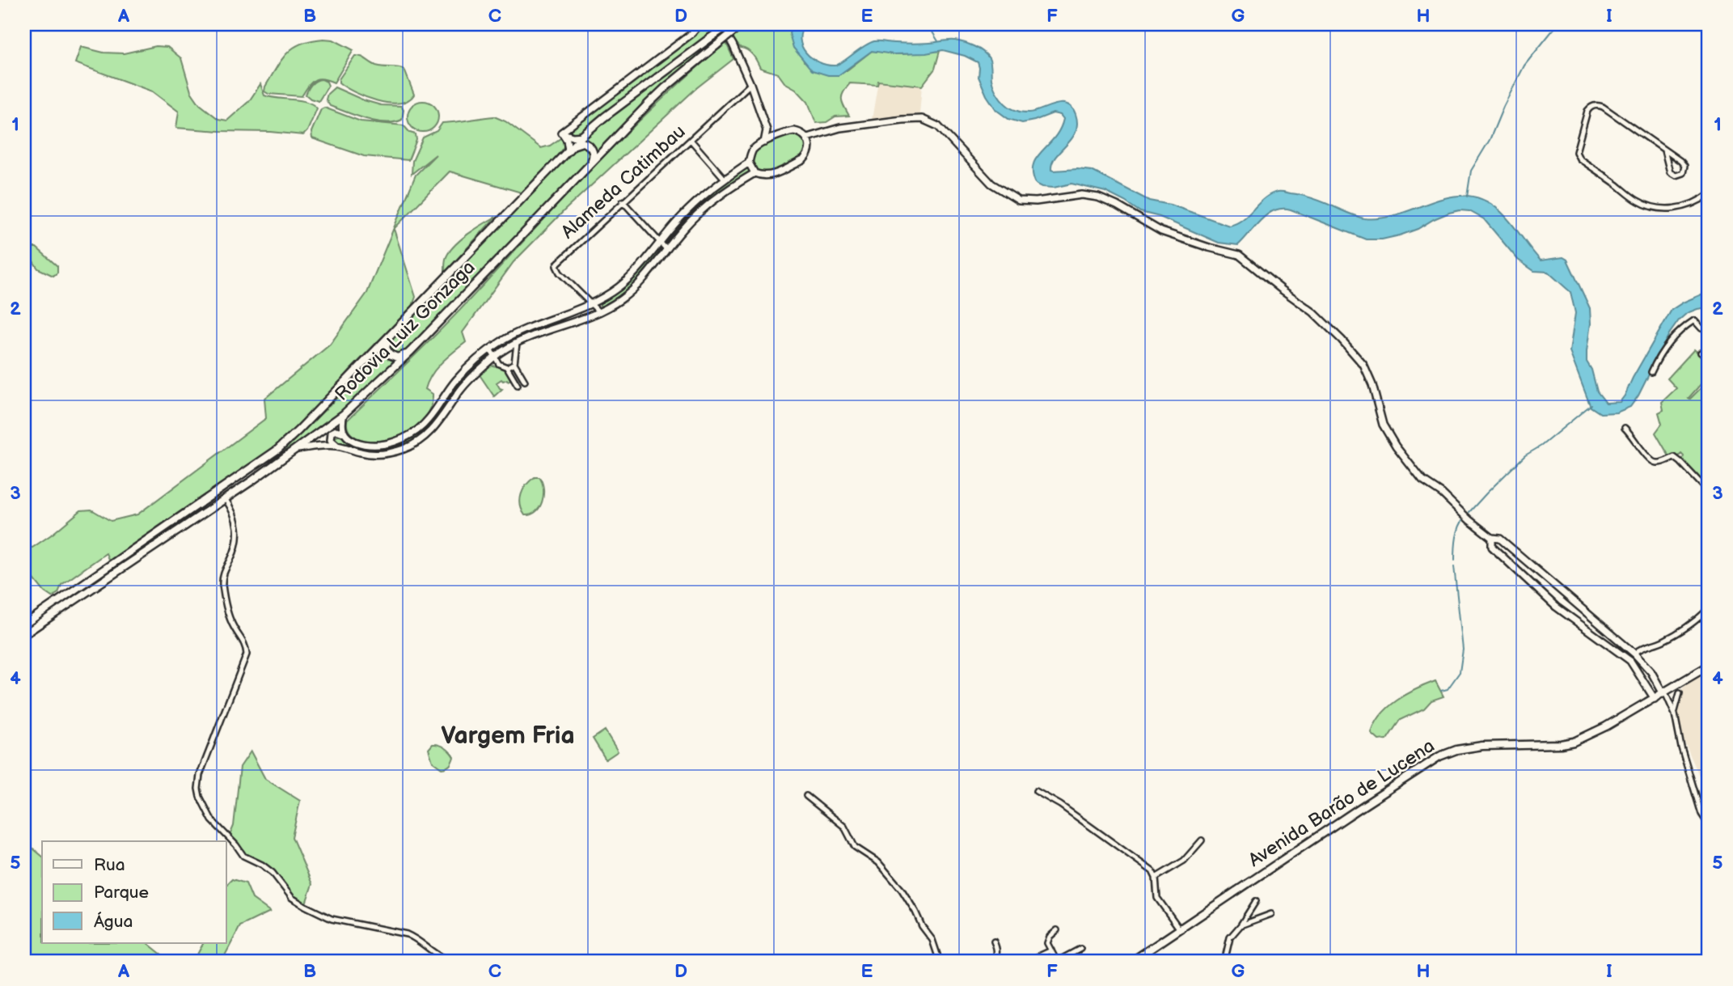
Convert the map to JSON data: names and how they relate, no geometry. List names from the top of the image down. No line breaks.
{"streets":{"main road":["Rodovia Luiz Gonzaga","Avenida Barão de Lucena"],"street":["Alameda Catimbau"]},"districts":["Vargem Fria"],"legend":["Rua","Parque","Água"],"grid":{"columns":["A","B","C","D","E","F","G","H","I"],"rows":["1","2","3","4","5"]}}
